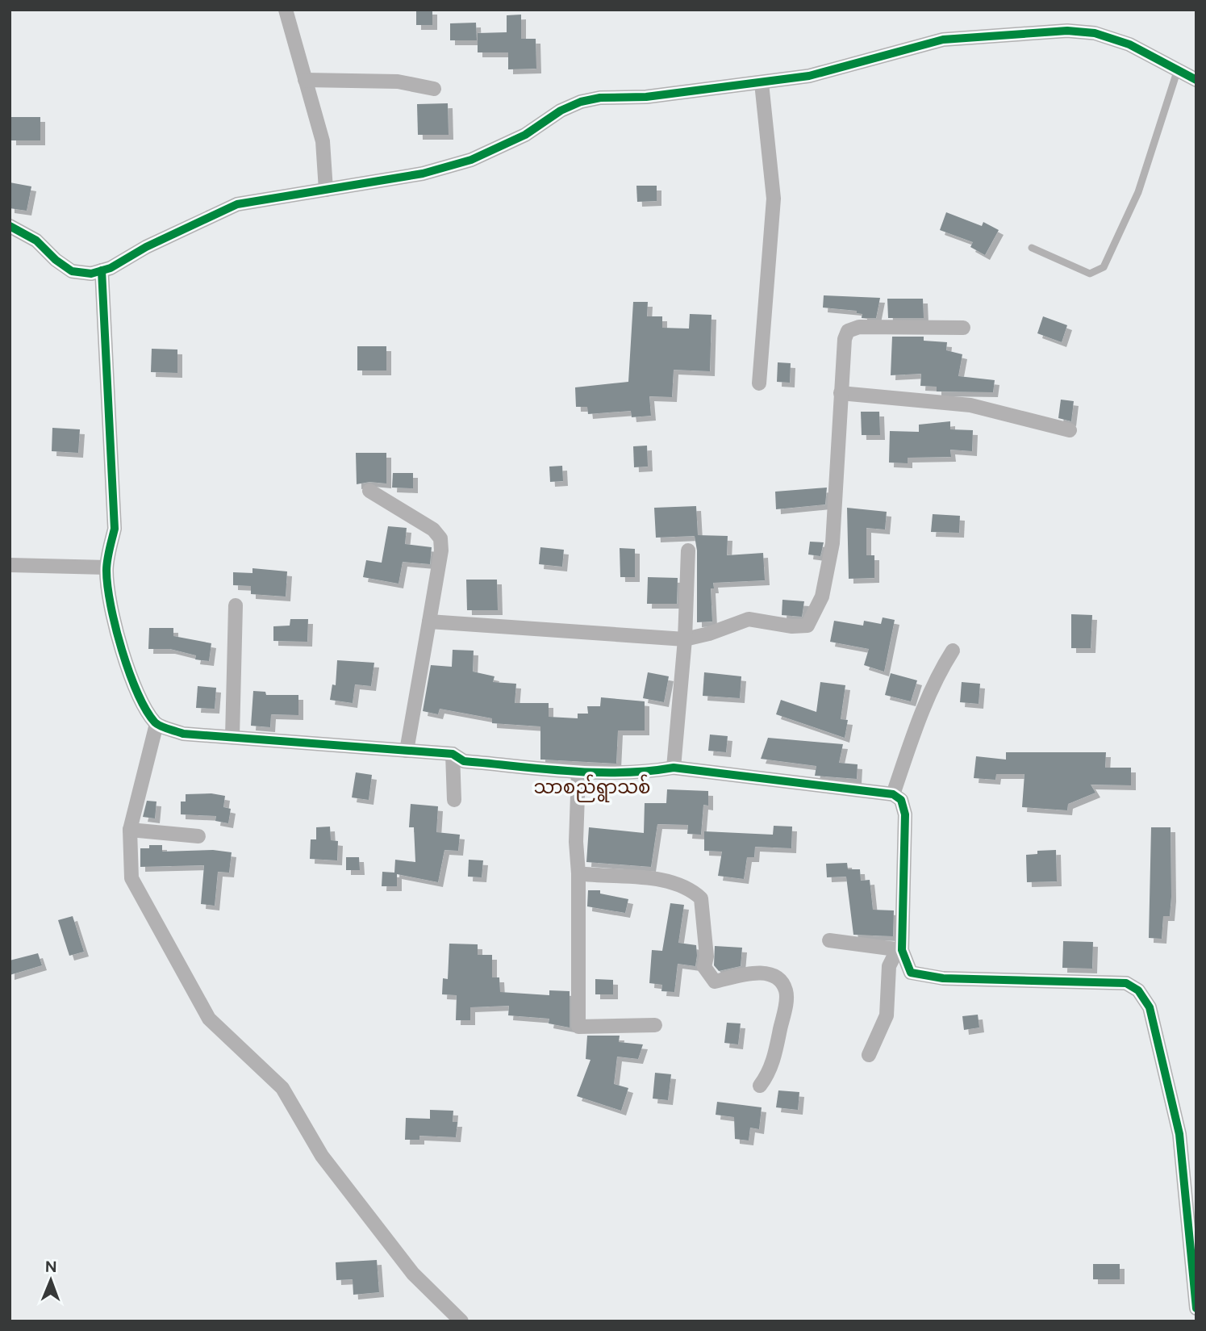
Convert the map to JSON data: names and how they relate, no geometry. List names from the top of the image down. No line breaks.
{"districts":["သာစည်ရွာသစ်"],"north":"top"}
